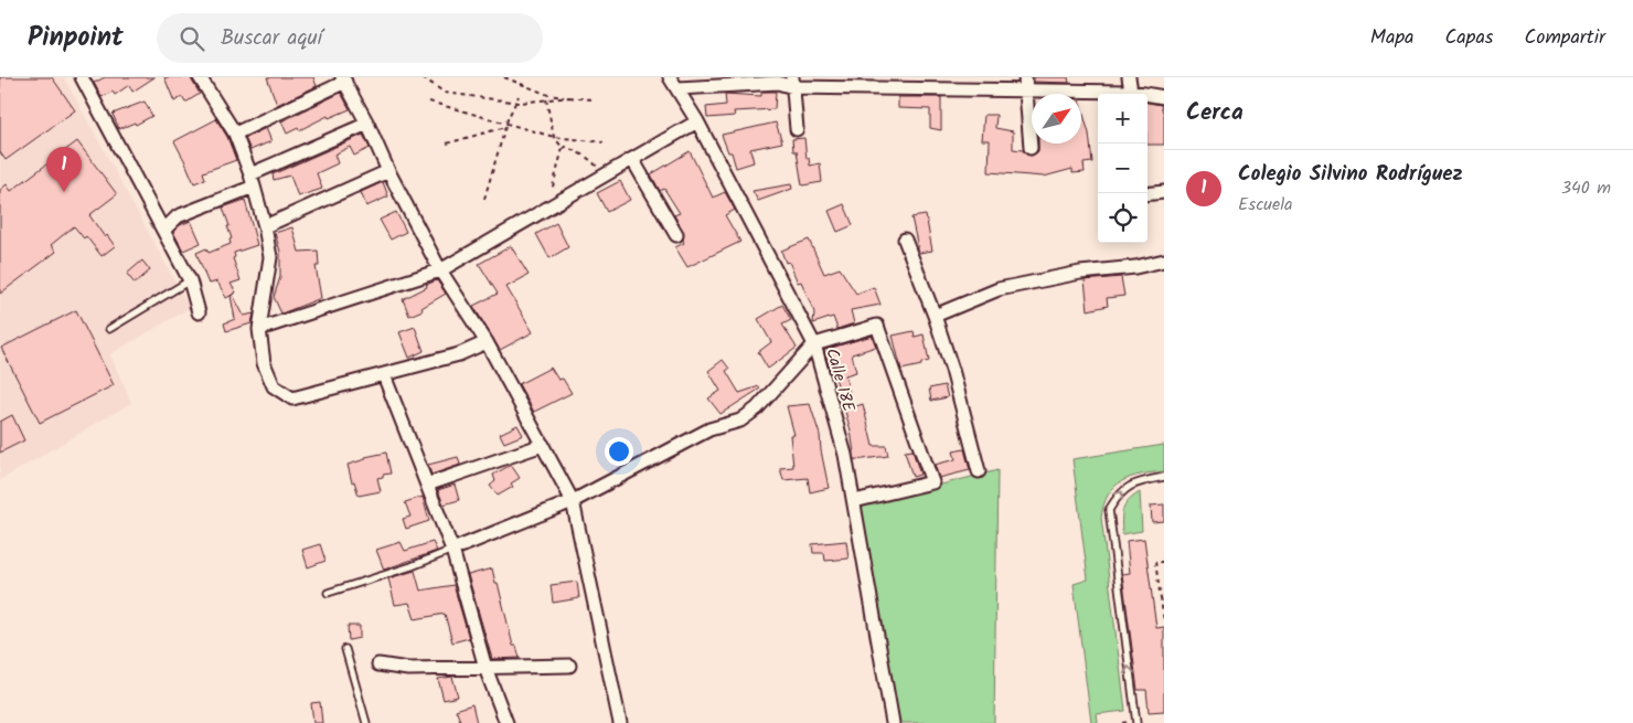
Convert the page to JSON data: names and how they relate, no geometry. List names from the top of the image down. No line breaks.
{"streets":{"street":["Calle 18E"]},"north":"top right","page":{"header":"Pinpoint","search":"Buscar aquí","nav":["Mapa","Capas","Compartir"],"heading":"Cerca","map_buttons":["+","−"],"pins":"1","list":[{"mark":"1","name":"Colegio Silvino Rodríguez","note":"Escuela","value":"340 m"}]}}
